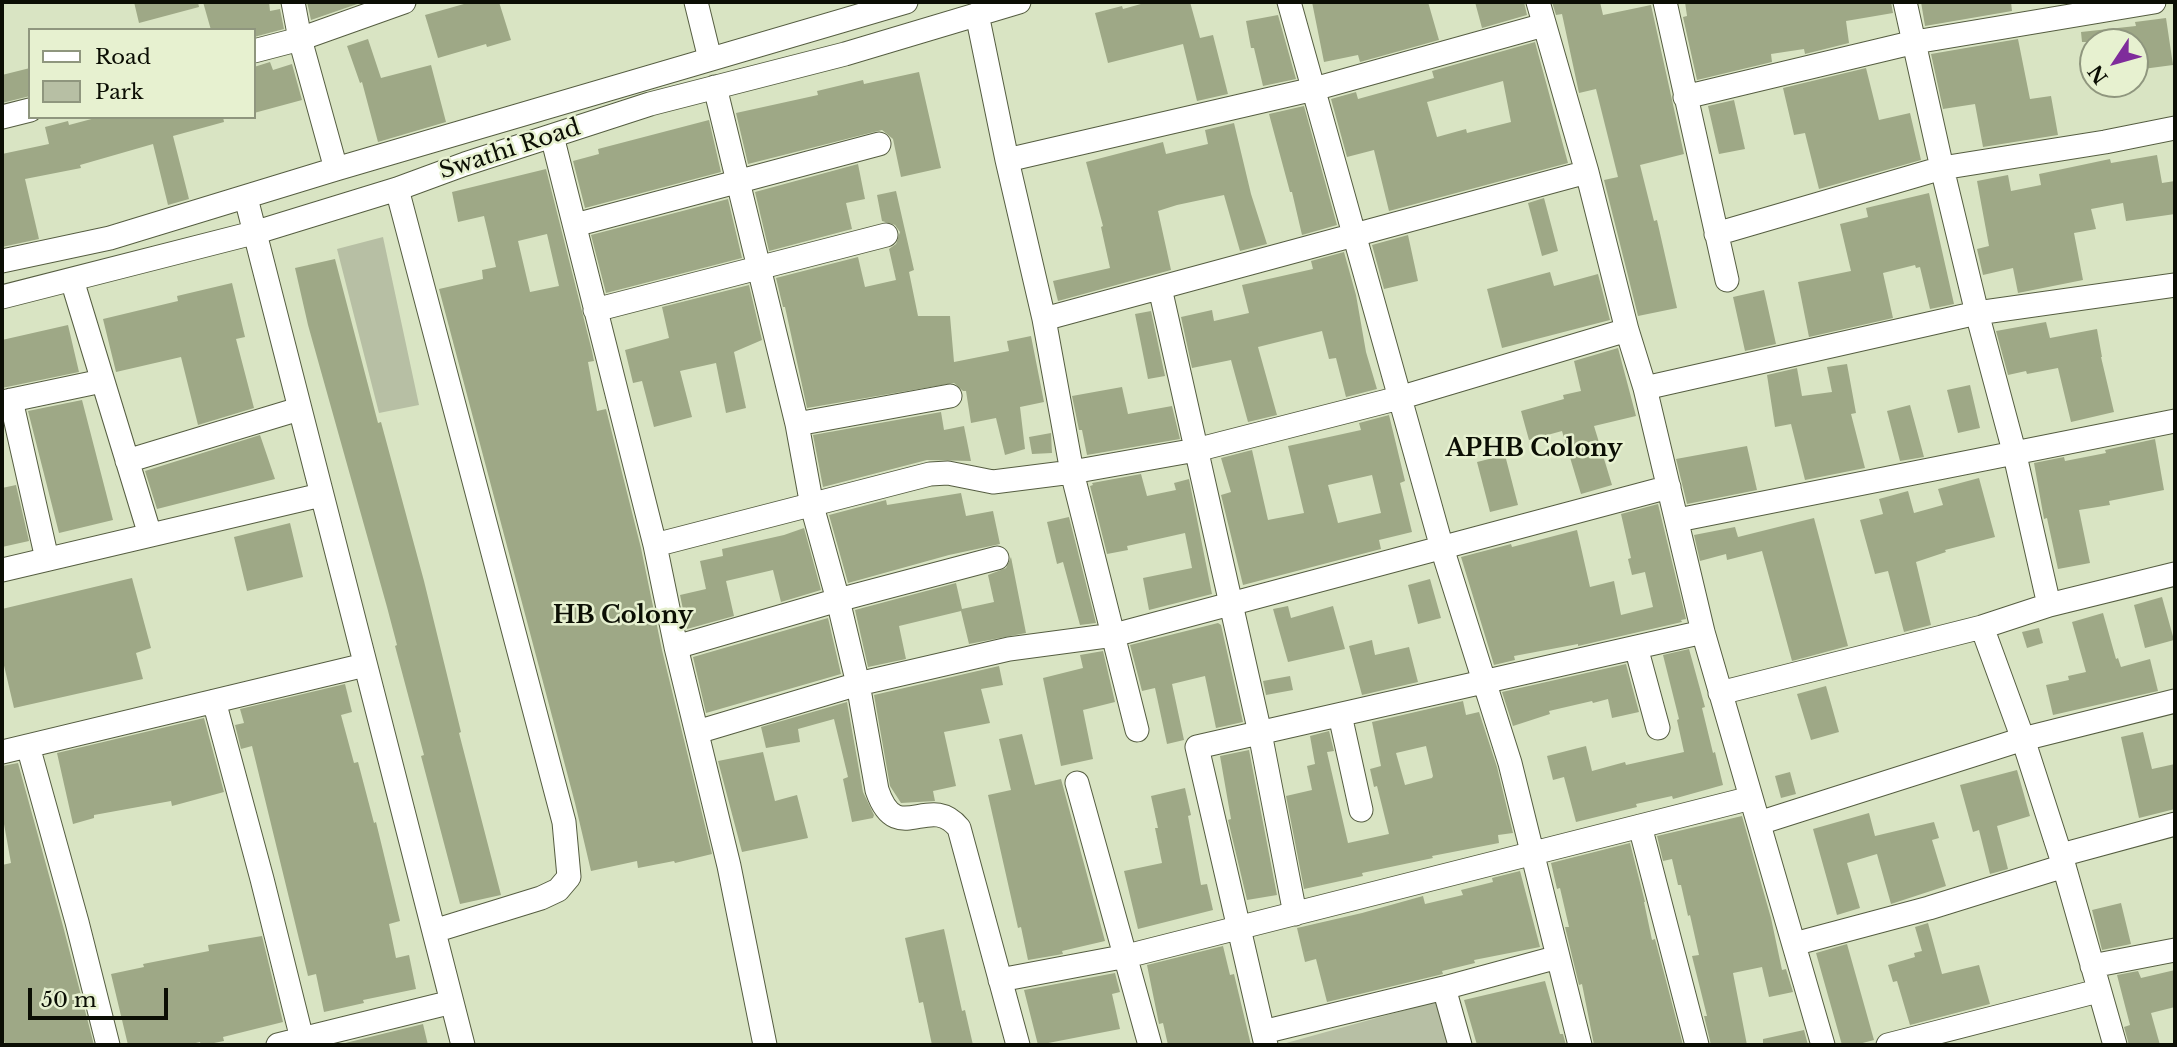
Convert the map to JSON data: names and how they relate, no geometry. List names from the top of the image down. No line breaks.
{"streets":{"street":["Swathi Road"]},"districts":["APHB Colony","HB Colony"],"legend":["Road","Park"],"scale_bar":"50 m","north":"bottom left"}
